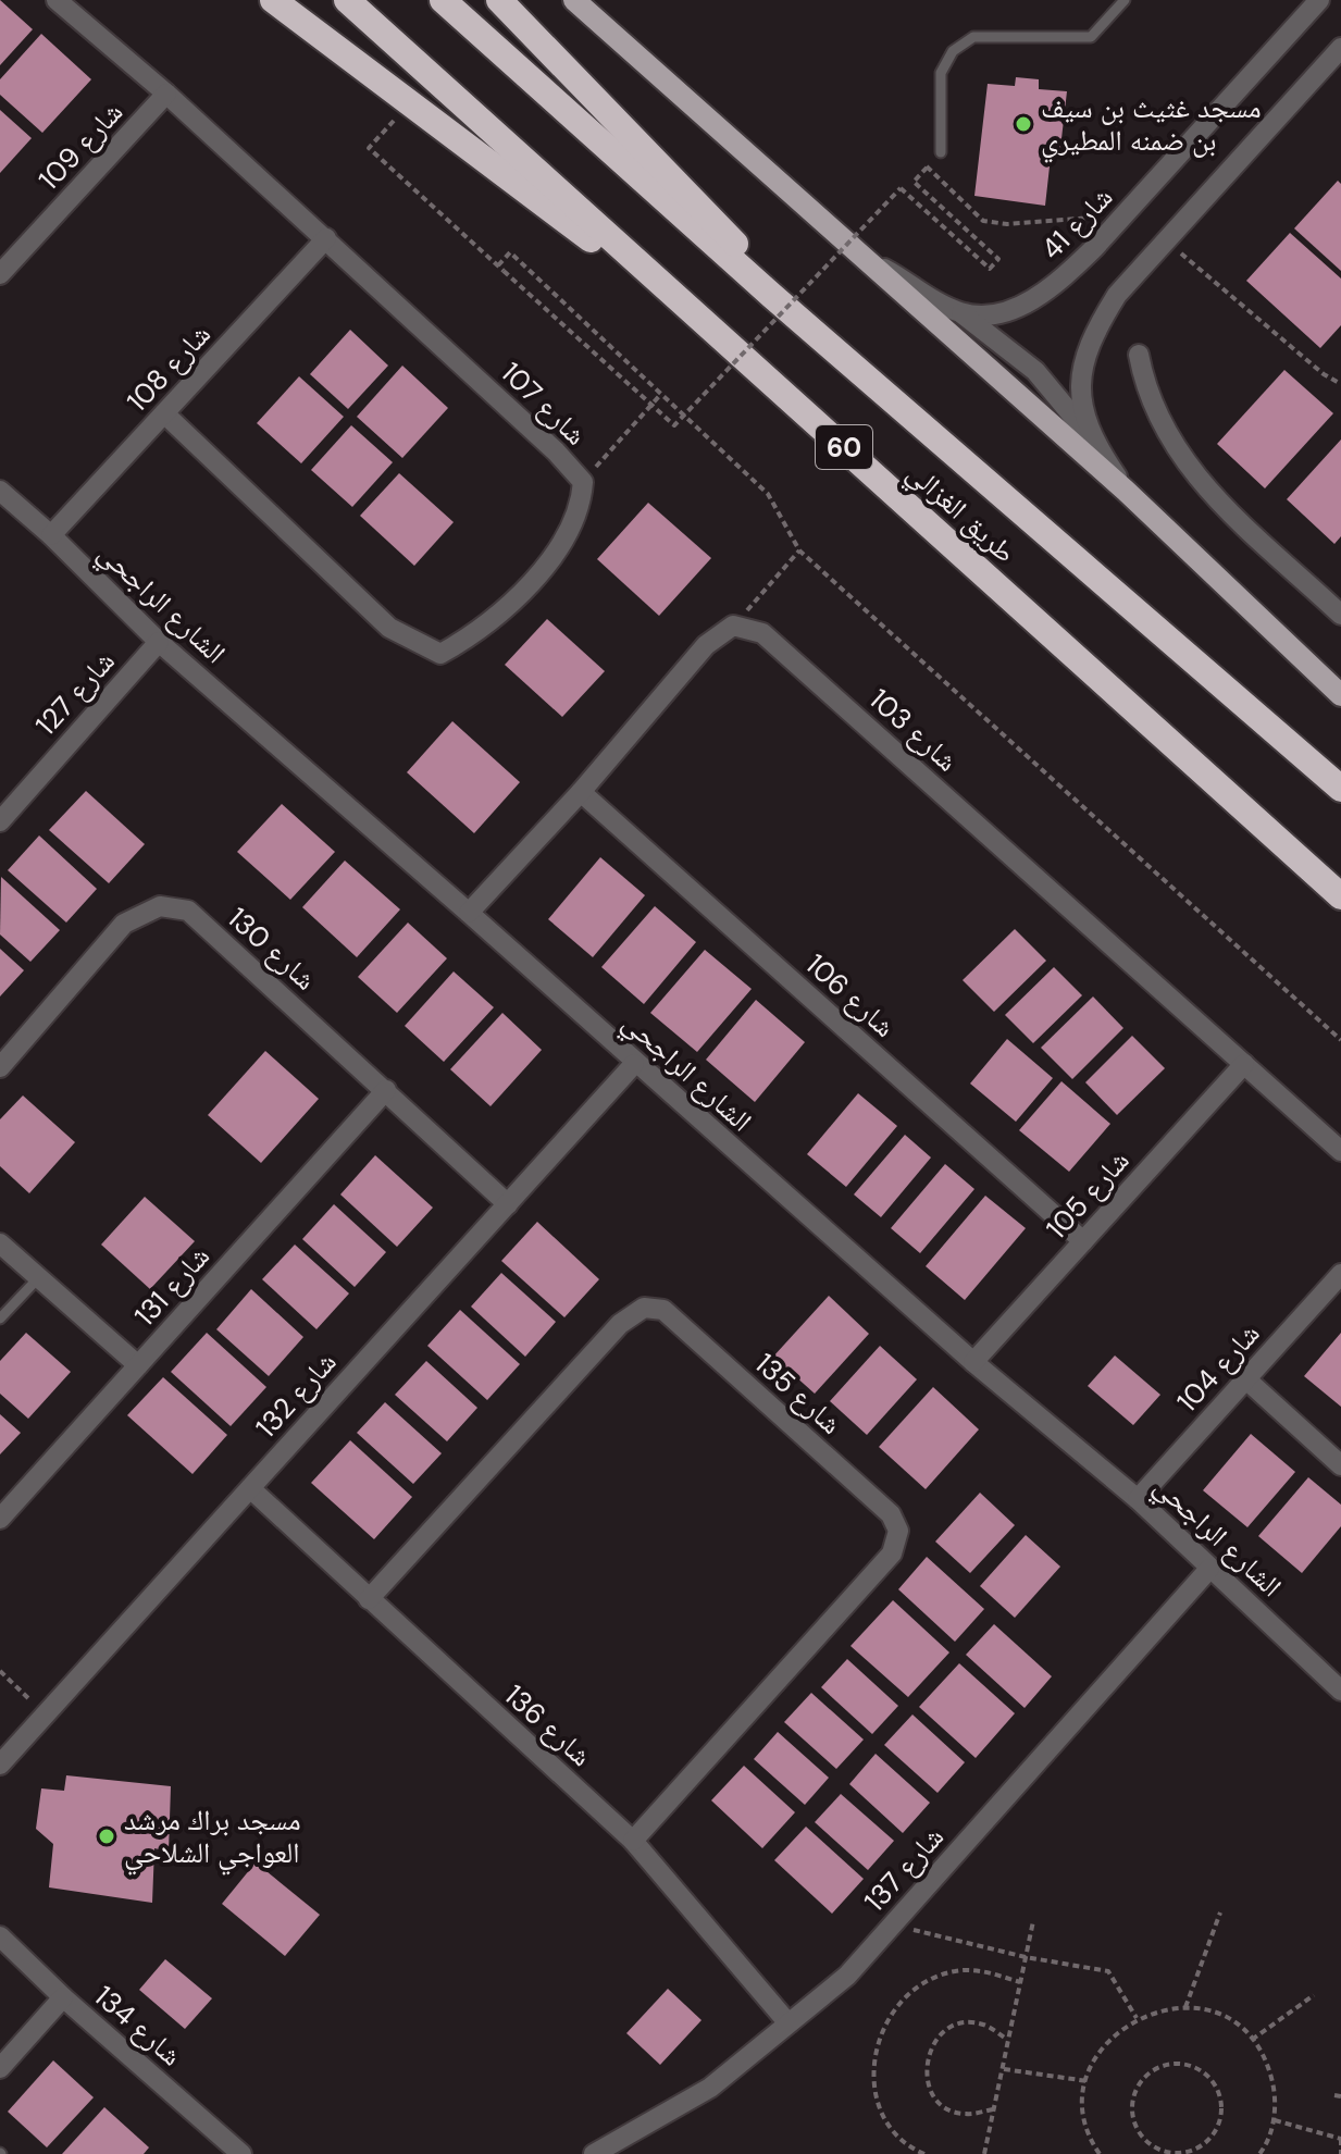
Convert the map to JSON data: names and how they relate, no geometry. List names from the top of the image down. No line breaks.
{"streets":{"highway":["60","طريق الغزالي"],"street":["شارع 109","شارع 41","شارع 108","شارع 107","الشارع الراجحي","شارع 127","شارع 103","شارع 130","شارع 106","شارع 105","شارع 131","شارع 104","شارع 135","شارع 132","شارع 136","شارع 137","شارع 134"]},"crossings":[["شارع 109","شارع 107"],["شارع 108","شارع 107"],["شارع 108","الشارع الراجحي"],["الشارع الراجحي","شارع 127"],["الشارع الراجحي","شارع 105"],["الشارع الراجحي","شارع 104"],["الشارع الراجحي","شارع 132"],["الشارع الراجحي","شارع 137"],["شارع 103","شارع 105"],["شارع 130","شارع 131"],["شارع 130","شارع 132"],["شارع 106","شارع 105"],["شارع 135","شارع 136"],["شارع 132","شارع 136"],["شارع 136","شارع 137"]],"places":["مسجد غثيث بن سيف بن ضمنه المطيري","مسجد براك مرشد العواجي الشلاحي"]}
